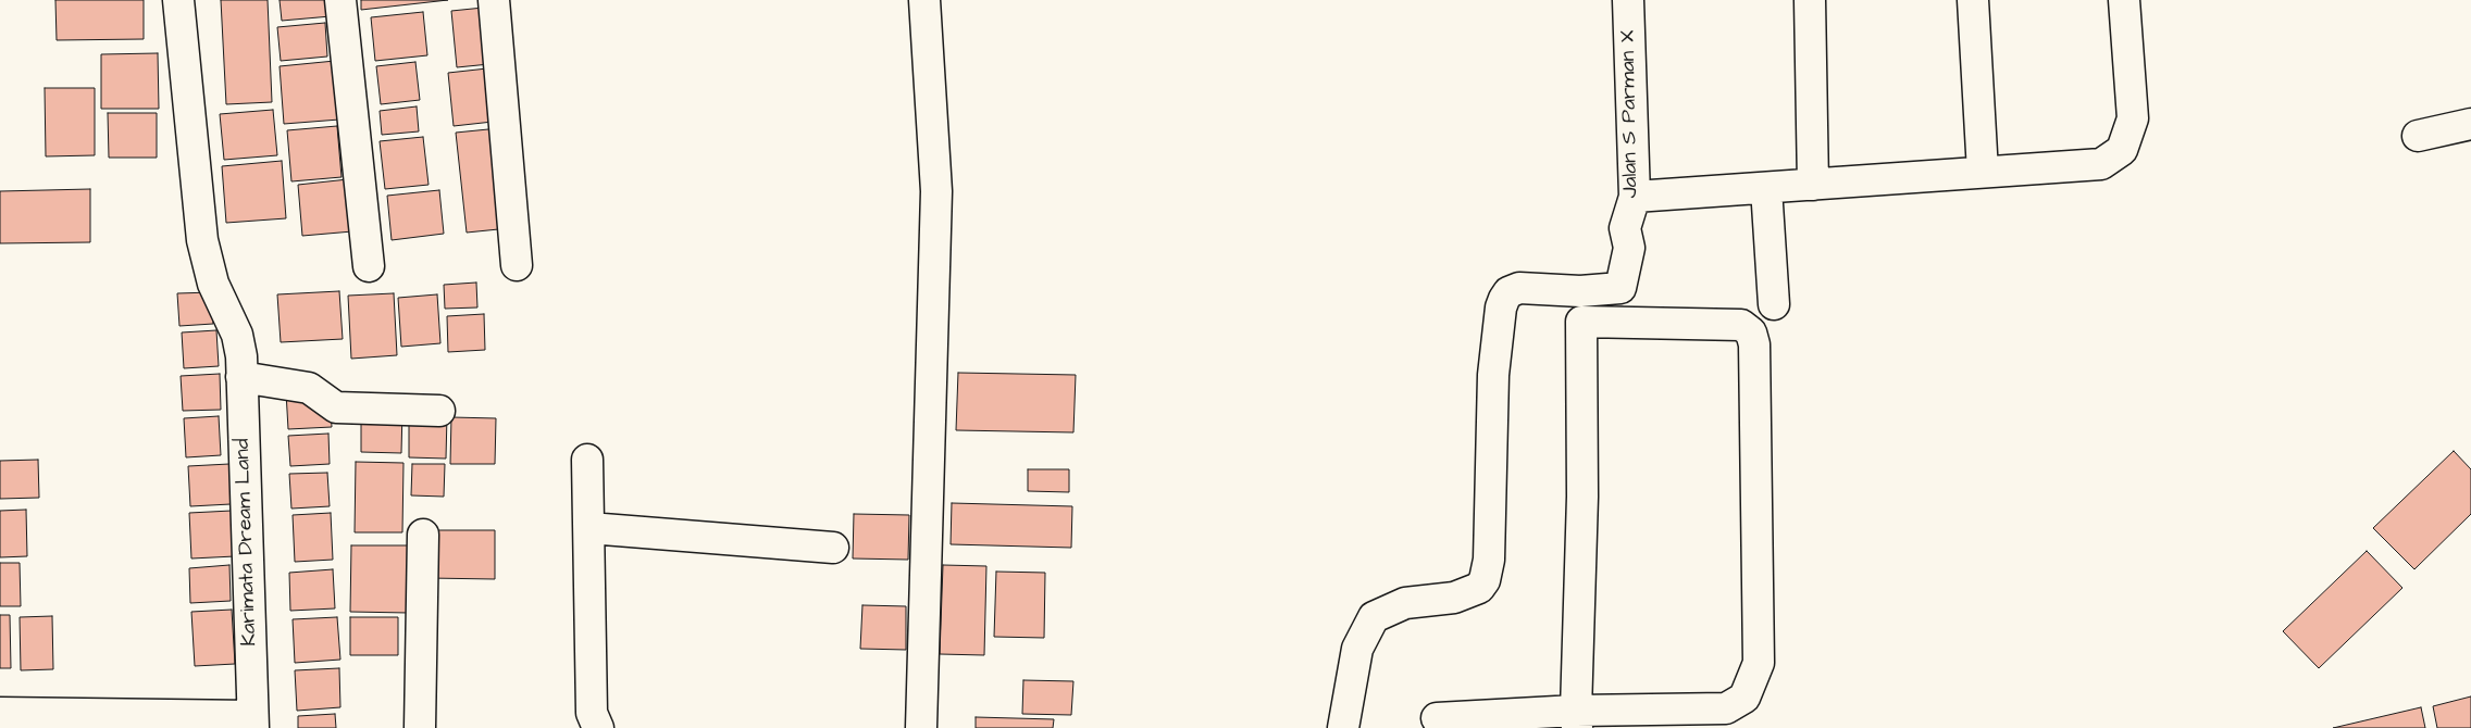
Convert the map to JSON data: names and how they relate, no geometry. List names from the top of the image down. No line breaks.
{"streets":{"street":["Jalan S Parman X","Karimata Dream Land"]}}
